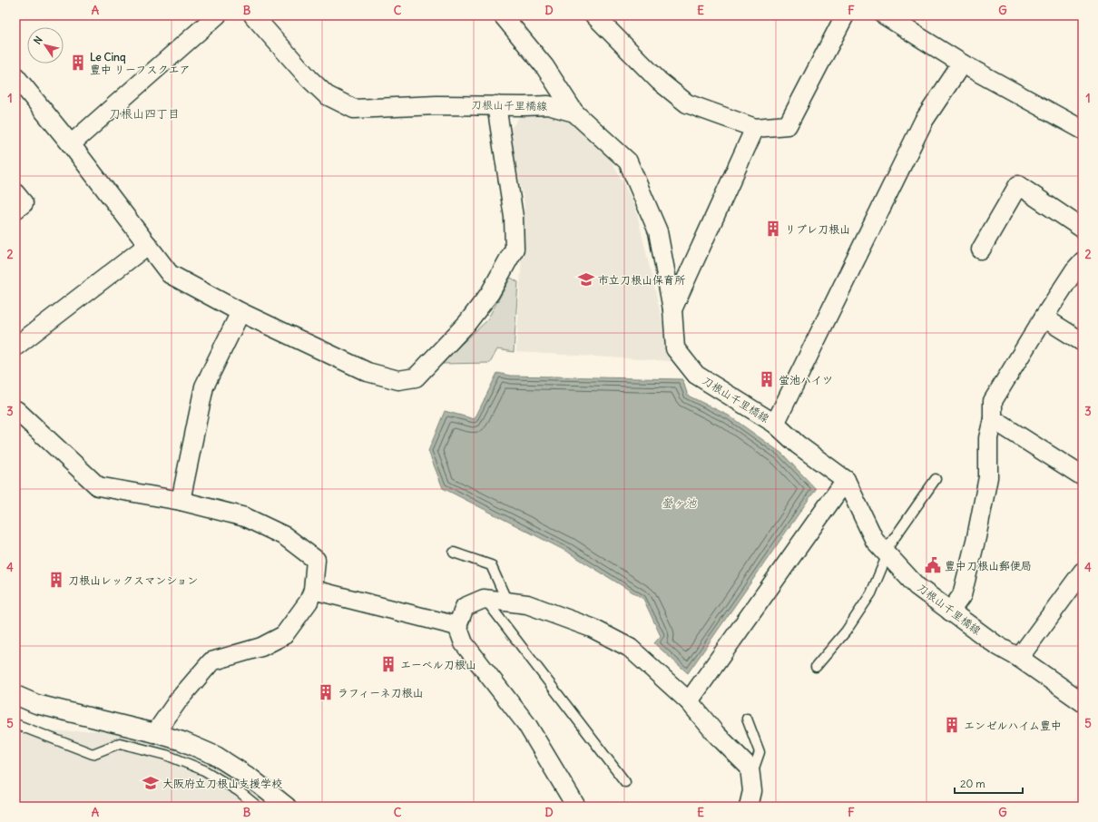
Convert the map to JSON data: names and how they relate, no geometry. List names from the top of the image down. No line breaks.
{"streets":{"street":["刀根山千里橋線"]},"districts":["刀根山四丁目"],"water":["螢ヶ池"],"places":{"building":["Le Cinq 豊中 リーフスクエア","リブレ刀根山","蛍池ハイツ","刀根山レックスマンション","エーベル刀根山","ラフィーネ刀根山","エンゼルハイム豊中"],"school or university":["市立刀根山保育所","大阪府立刀根山支援学校"],"public building":["豊中刀根山郵便局"]},"scale_bar":"20 m","north":"top left","grid":{"columns":["A","B","C","D","E","F","G"],"rows":["1","2","3","4","5"]}}
